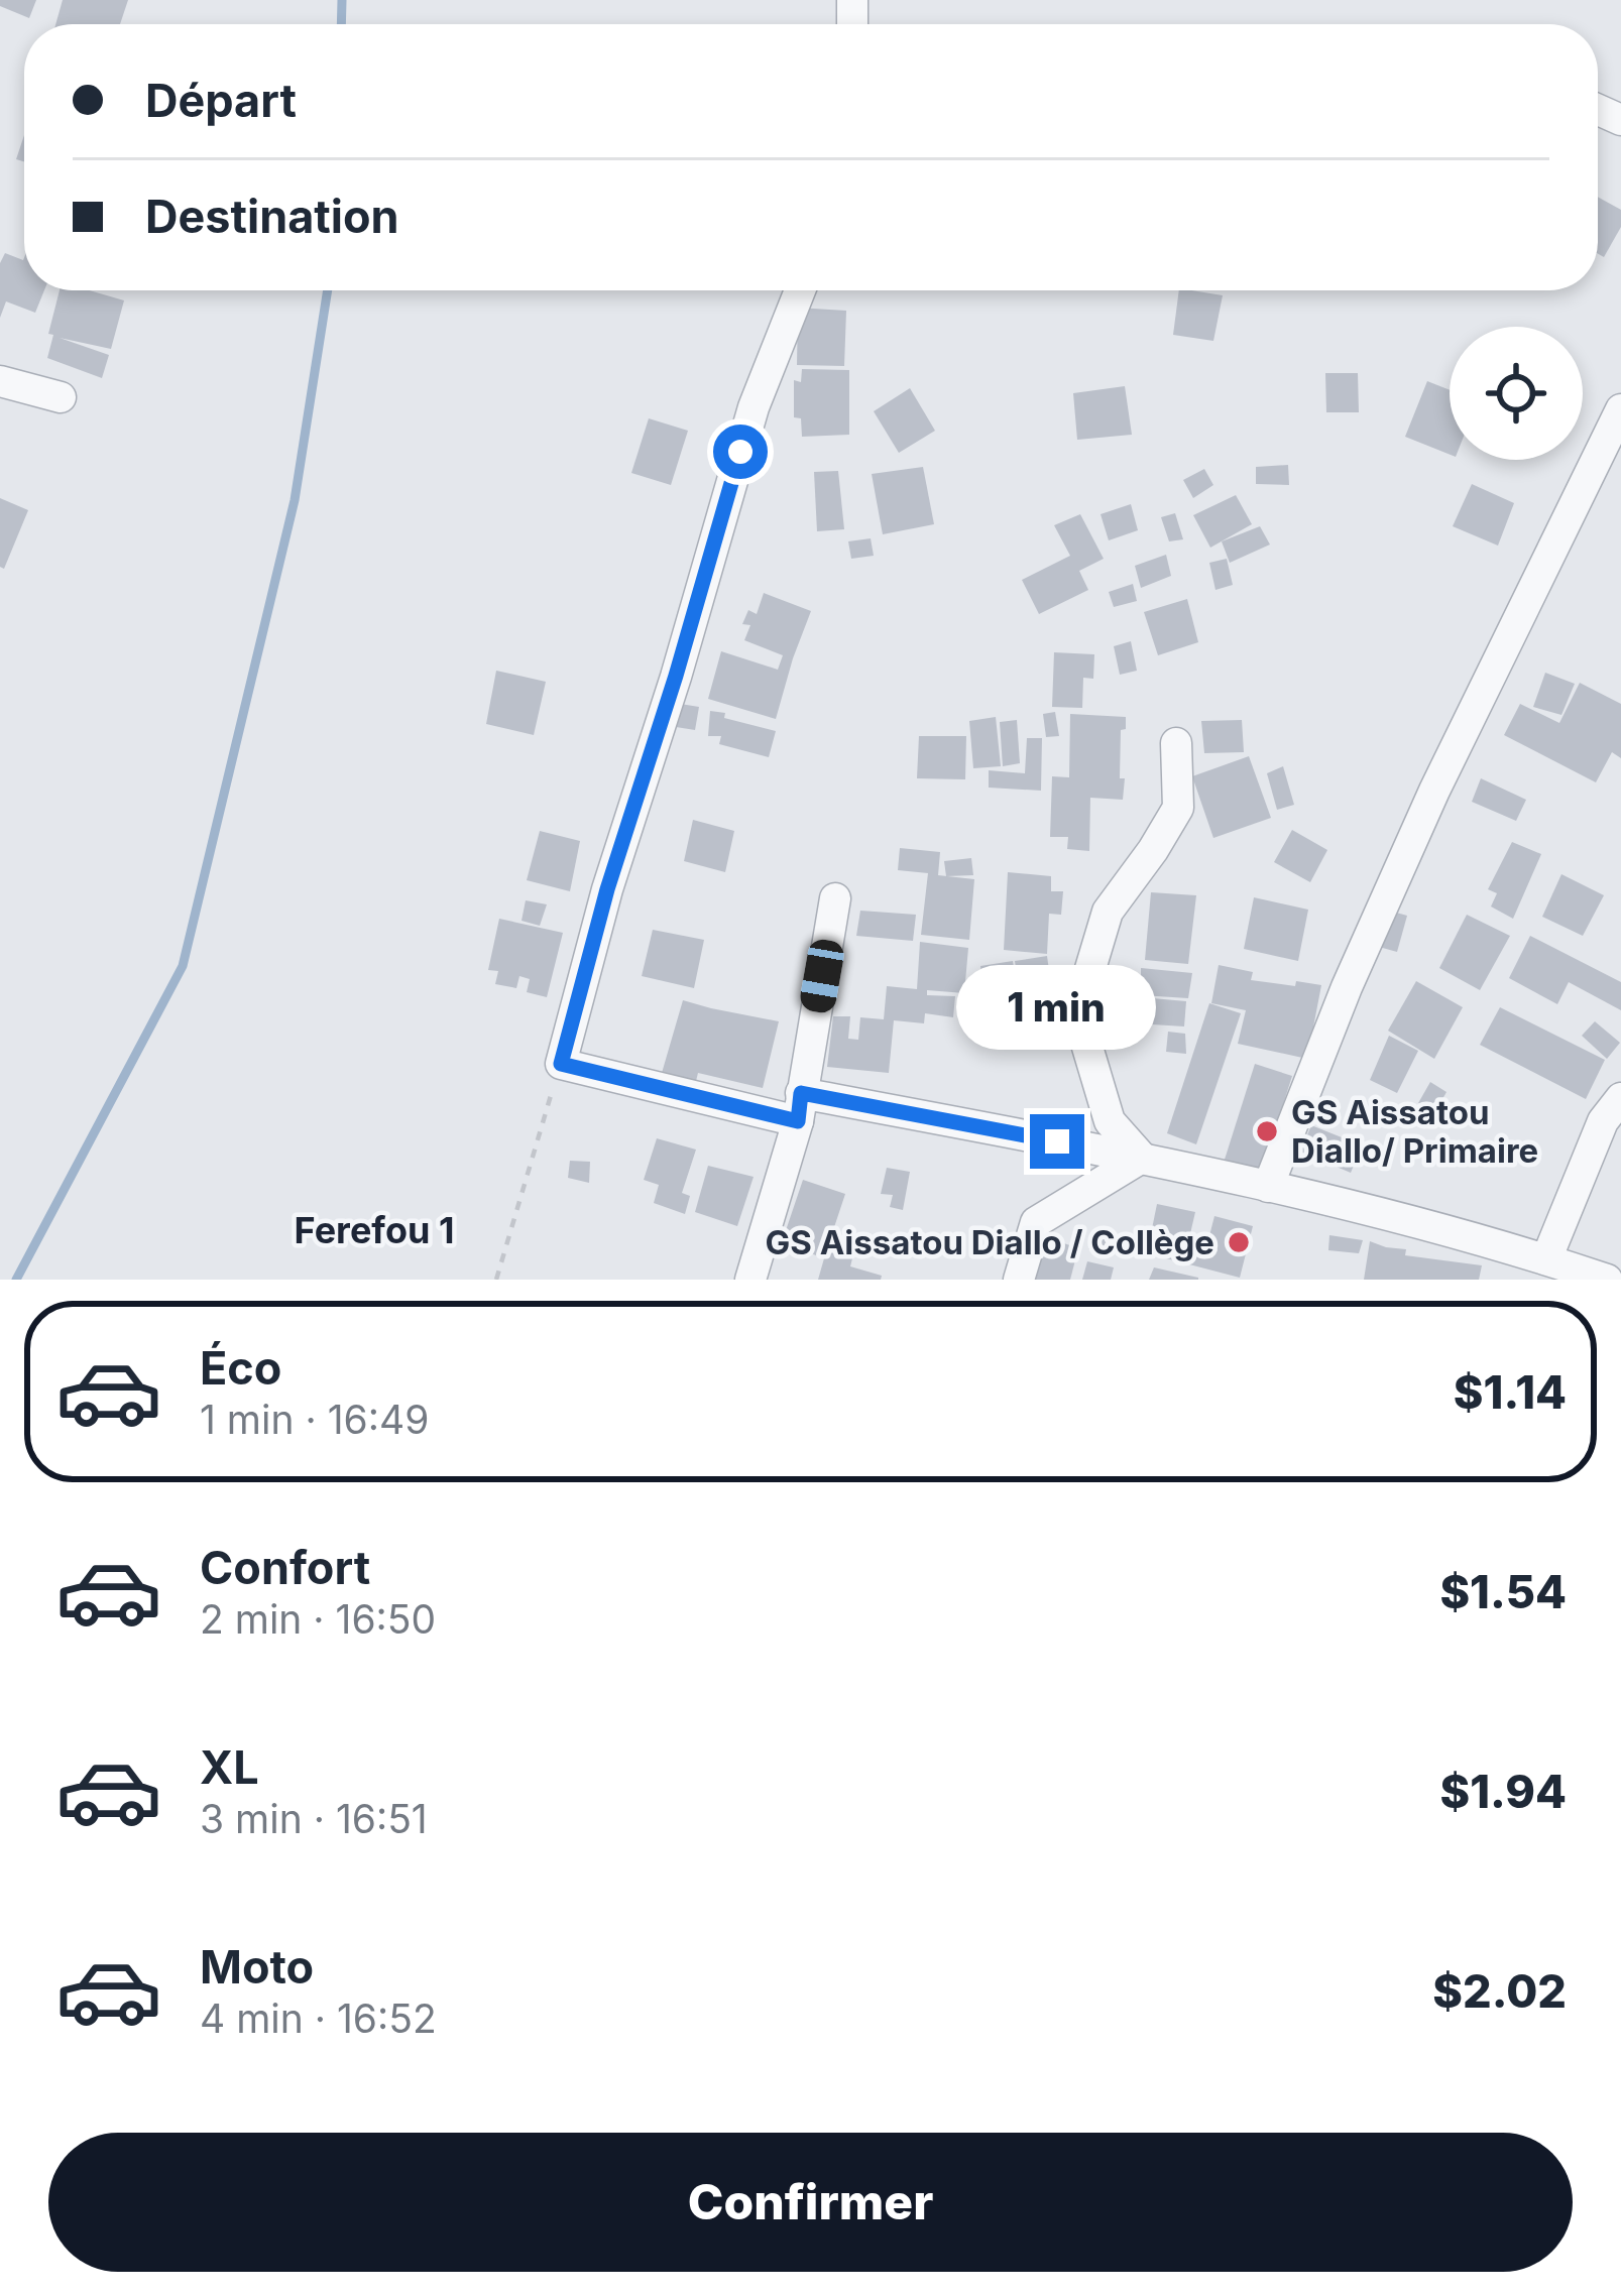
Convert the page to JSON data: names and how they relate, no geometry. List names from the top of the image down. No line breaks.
{"districts":["Ferefou 1"],"places":["GS Aissatou Diallo/ Primaire","GS Aissatou Diallo / Collège"],"page":{"banner":["Départ","Destination"],"bubble":"1 min","list":[{"name":"Éco","note":"1 min · 16:49","value":"$1.14"},{"name":"Confort","note":"2 min · 16:50","value":"$1.54"},{"name":"XL","note":"3 min · 16:51","value":"$1.94"},{"name":"Moto","note":"4 min · 16:52","value":"$2.02"}],"buttons":"Confirmer"}}
